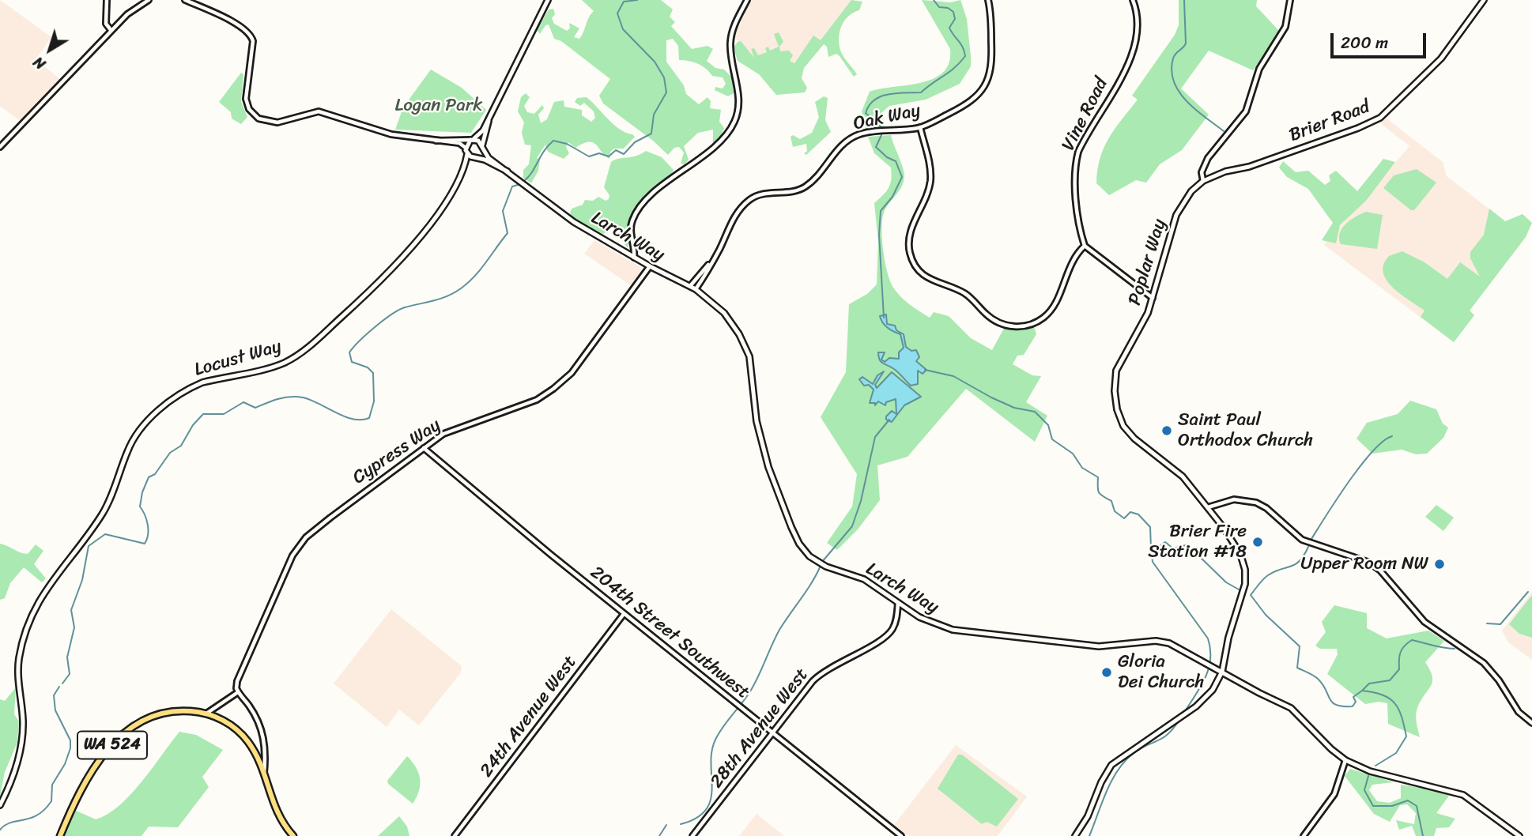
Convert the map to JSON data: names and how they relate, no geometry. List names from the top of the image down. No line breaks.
{"streets":{"main road":["Brier Road","Larch Way","Poplar Way","Locust Way","WA 524"],"street":["Vine Road","Oak Way","Cypress Way","204th Street Southwest","24th Avenue West","28th Avenue West"]},"crossings":[["Brier Road","Poplar Way"],["Larch Way","Poplar Way"],["Larch Way","Locust Way"],["Larch Way","Cypress Way"],["Larch Way","28th Avenue West"],["Cypress Way","204th Street Southwest"],["204th Street Southwest","24th Avenue West"],["204th Street Southwest","28th Avenue West"]],"parks":["Logan Park"],"places":["Saint Paul Orthodox Church","Brier Fire Station #18","Upper Room NW","Gloria Dei Church"],"scale_bar":"200 m","north":"bottom left"}
